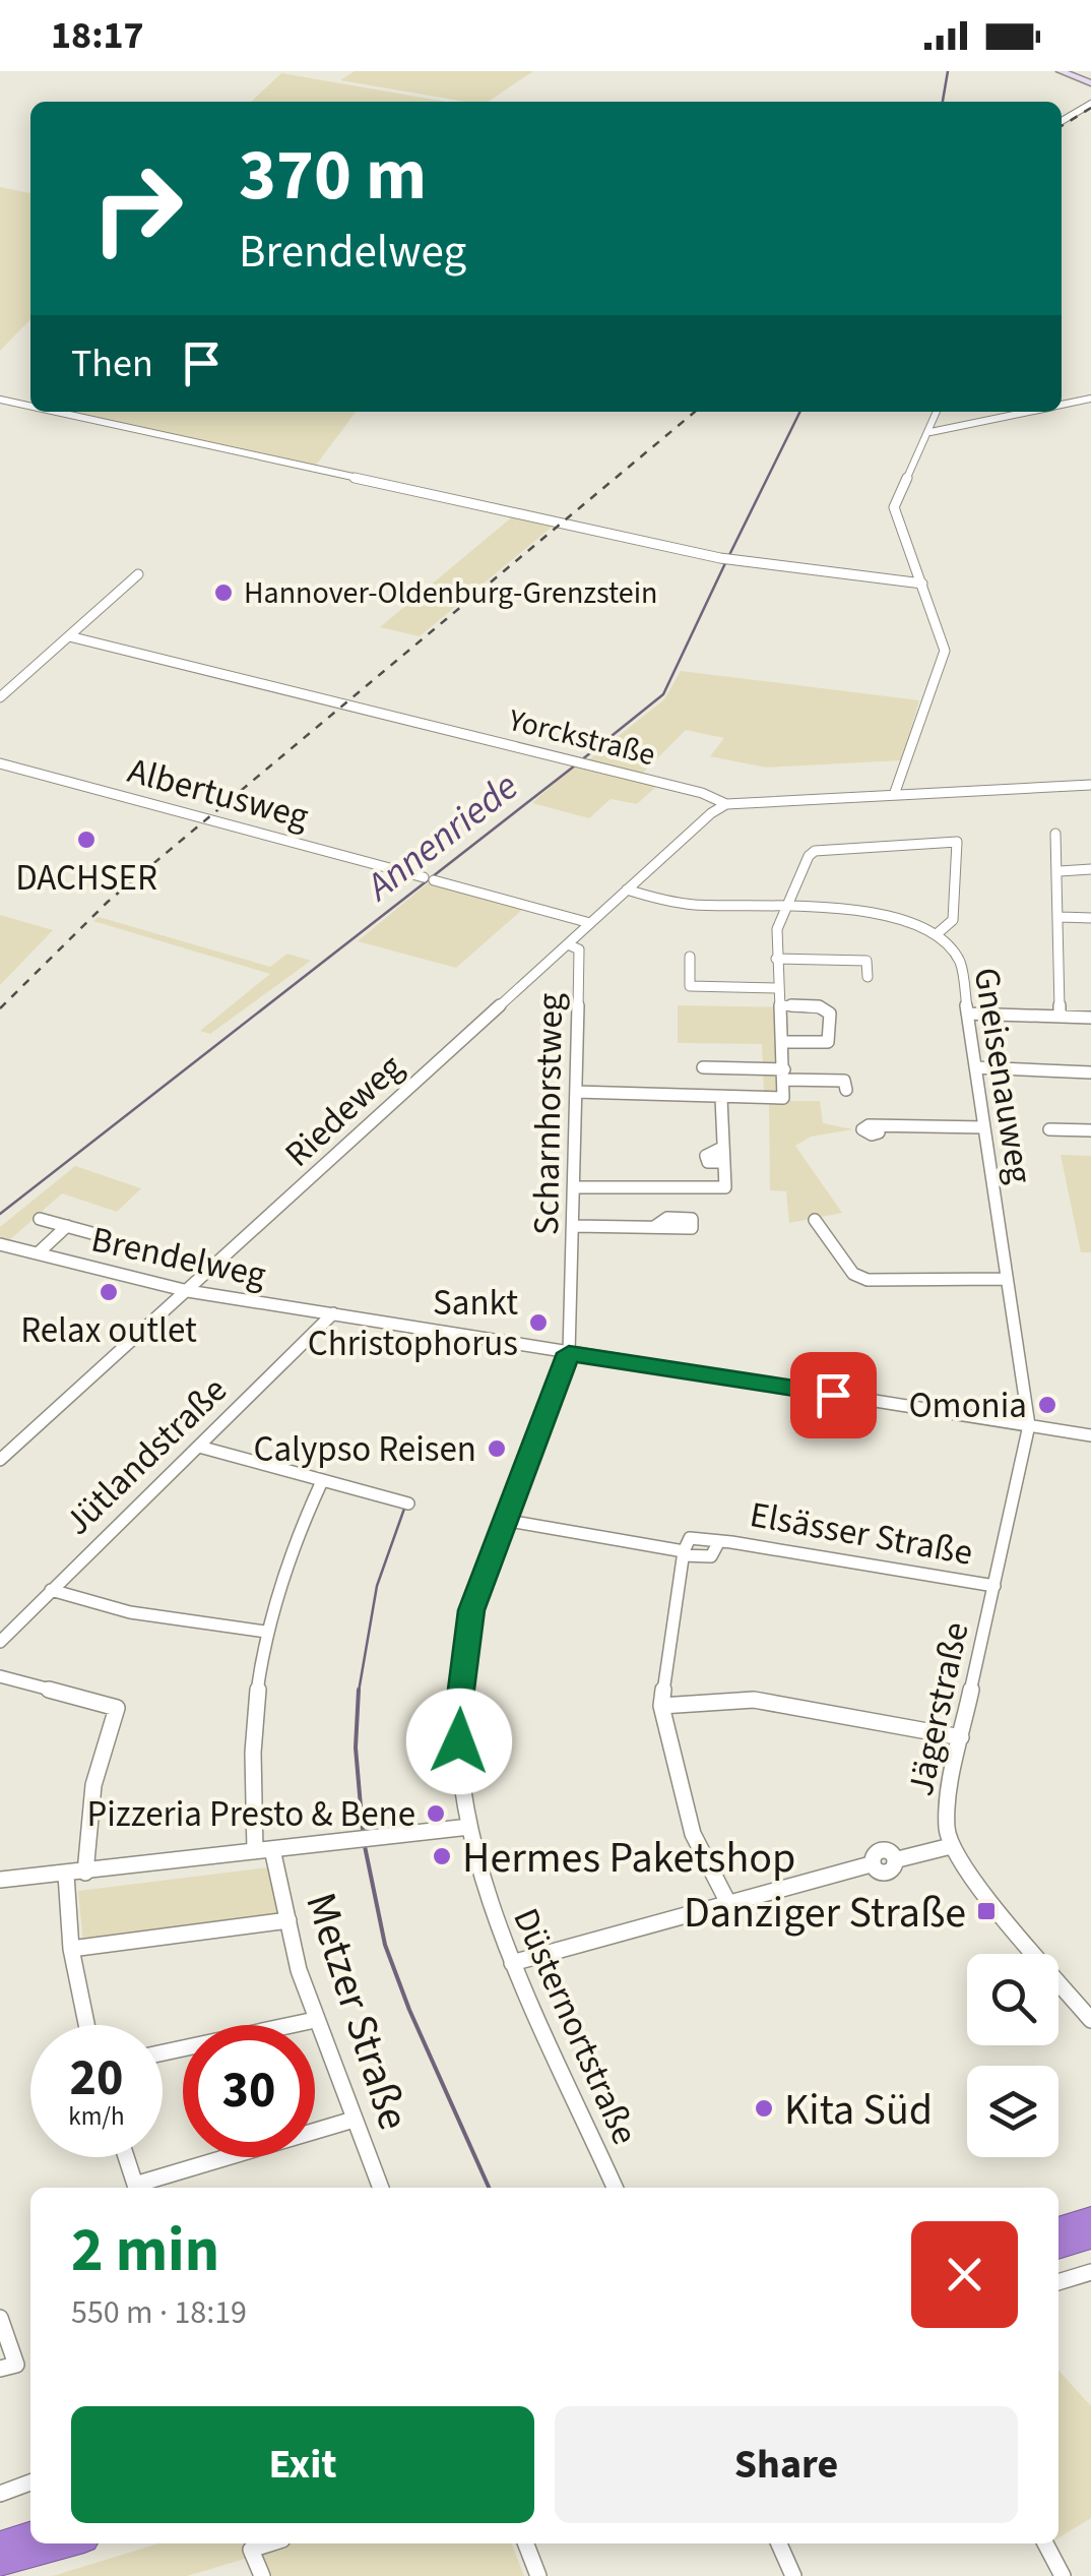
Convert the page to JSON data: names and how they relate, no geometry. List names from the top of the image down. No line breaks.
{"streets":{"street":["Yorckstraße","Albertusweg","Gneisenauweg","Riedeweg","Scharnhorstweg","Brendelweg","Jütlandstraße","Elsässer Straße","Jägerstraße","Metzer Straße","Düsternortstraße"]},"crossings":[["Yorckstraße","Riedeweg"],["Albertusweg","Riedeweg"],["Gneisenauweg","Riedeweg"],["Gneisenauweg","Brendelweg"],["Gneisenauweg","Jägerstraße"],["Riedeweg","Scharnhorstweg"],["Riedeweg","Brendelweg"],["Scharnhorstweg","Brendelweg"],["Scharnhorstweg","Düsternortstraße"],["Brendelweg","Jütlandstraße"],["Brendelweg","Jägerstraße"],["Brendelweg","Düsternortstraße"],["Elsässer Straße","Jägerstraße"]],"water":["Annenriede"],"places":{"other":["Hannover-Oldenburg-Grenzstein","DACHSER","Relax outlet","Sankt Christophorus","Omonia","Calypso Reisen","Pizzeria Presto & Bene","Hermes Paketshop","Kita Süd"],"transit":["Danziger Straße"]},"page":{"status":"18:17","turn":["370 m","Brendelweg"],"then":"Then","speed":"20 km/h","limit":"30","heading":["2 min","550 m · 18:19"],"buttons":["Exit","Share"]}}
